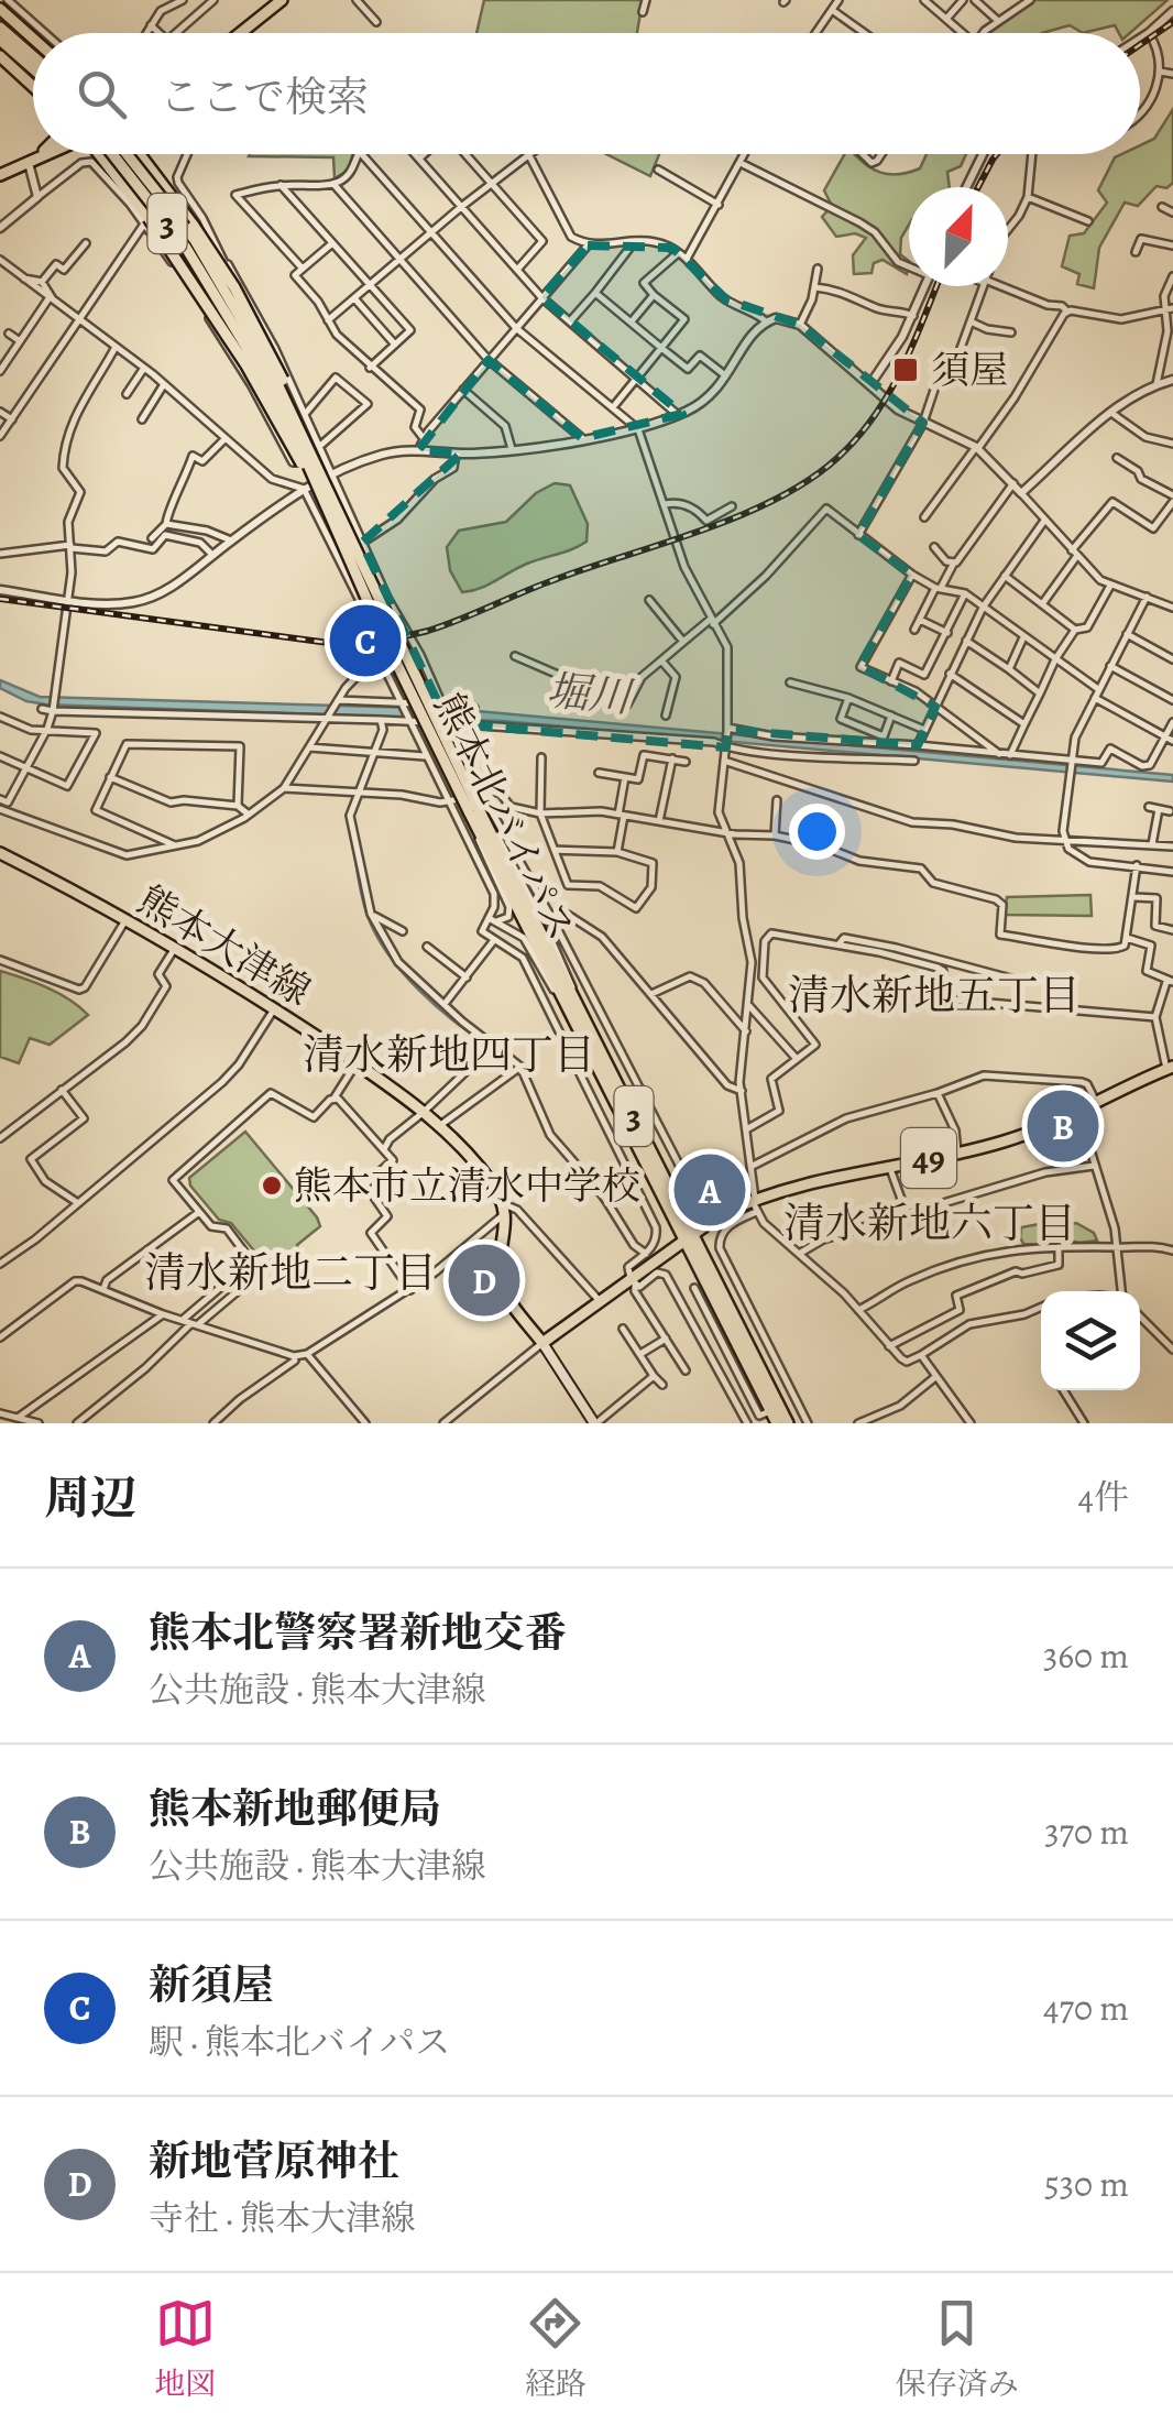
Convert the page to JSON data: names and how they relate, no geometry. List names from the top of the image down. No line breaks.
{"streets":{"main road":["3","熊本北バイパス","熊本大津線","49"]},"crossings":[["3","熊本北バイパス"],["熊本北バイパス","49"]],"districts":["清水新地五丁目","清水新地四丁目","清水新地六丁目","清水新地二丁目"],"water":["堀川"],"places":{"transit":["須屋"],"other":["熊本市立清水中学校"]},"north":"top right","page":{"search":"ここで検索","pins":["C","B","A","D"],"heading":["周辺","4件"],"list":[{"mark":"A","name":"熊本北警察署新地交番","note":"公共施設 · 熊本大津線","value":"360 m"},{"mark":"B","name":"熊本新地郵便局","note":"公共施設 · 熊本大津線","value":"370 m"},{"mark":"C","name":"新須屋","note":"駅 · 熊本北バイパス","value":"470 m"},{"mark":"D","name":"新地菅原神社","note":"寺社 · 熊本大津線","value":"530 m"}],"nav":["地図","経路","保存済み"]}}
